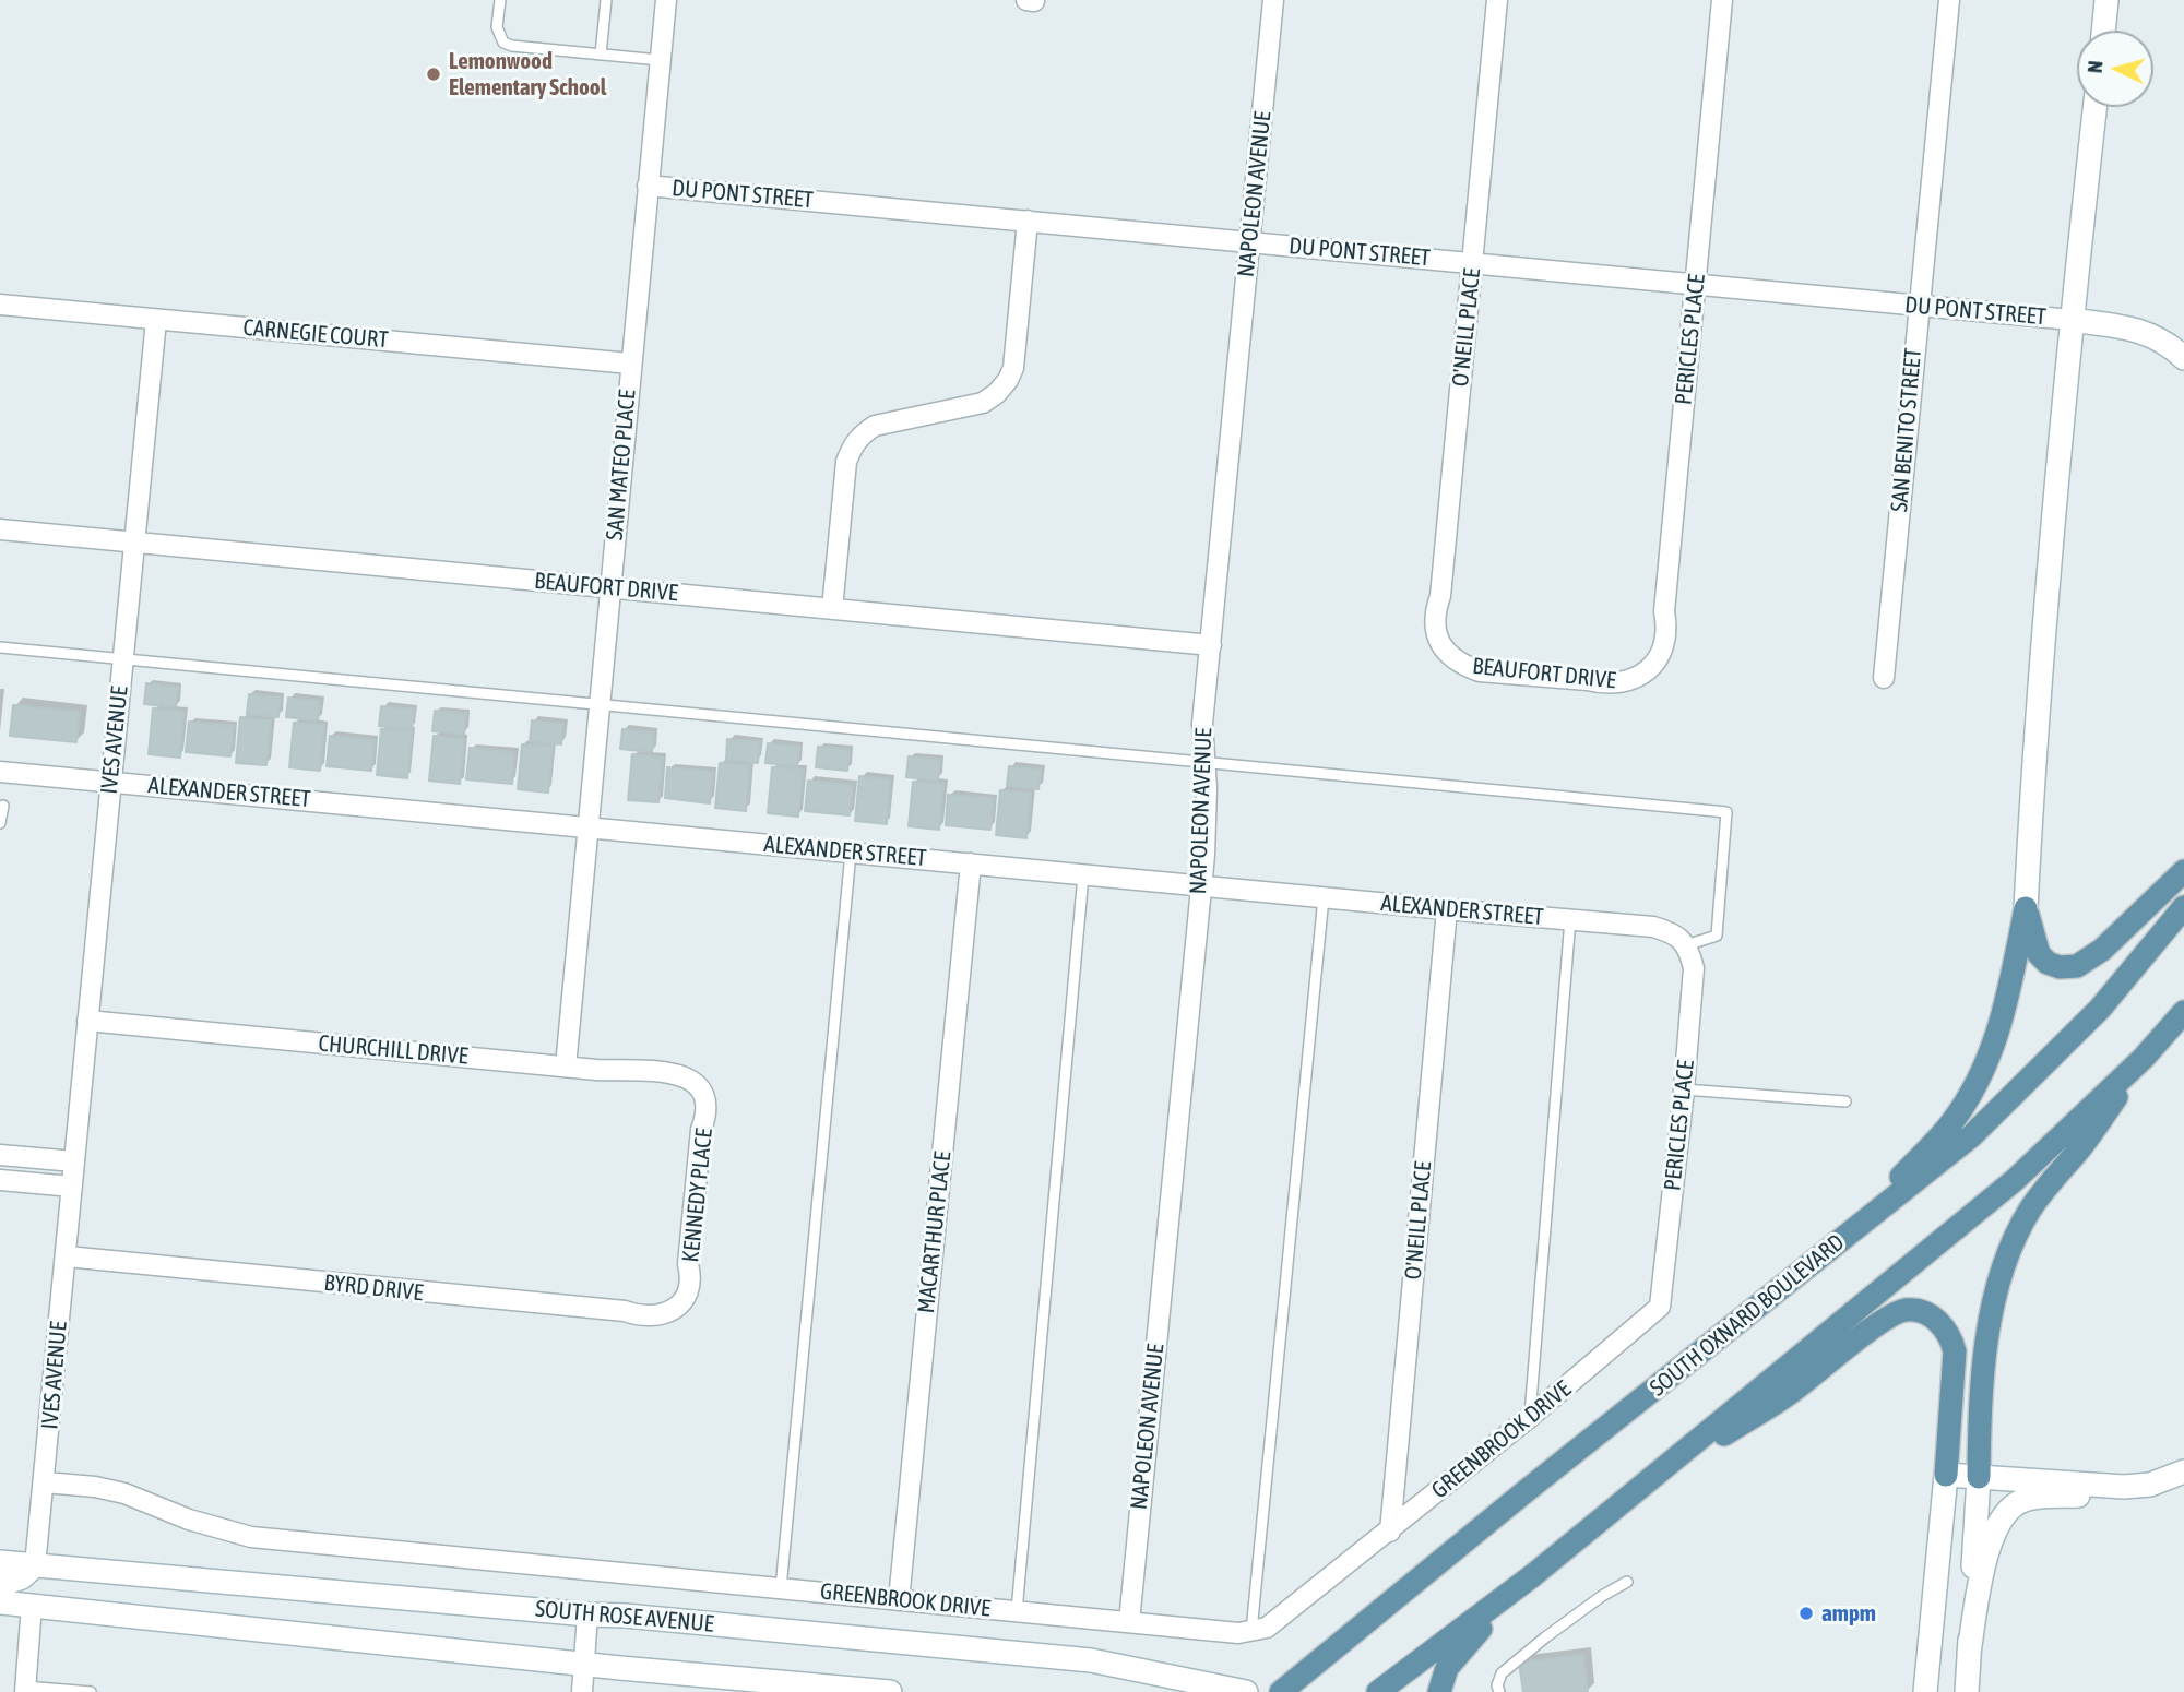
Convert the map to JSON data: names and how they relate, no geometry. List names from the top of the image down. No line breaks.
{"streets":{"main road":["SOUTH OXNARD BOULEVARD","SOUTH ROSE AVENUE"],"street":["DU PONT STREET","NAPOLEON AVENUE","O'NEILL PLACE","CARNEGIE COURT","PERICLES PLACE","SAN BENITO STREET","SAN MATEO PLACE","BEAUFORT DRIVE","IVES AVENUE","ALEXANDER STREET","CHURCHILL DRIVE","KENNEDY PLACE","MACARTHUR PLACE","BYRD DRIVE","GREENBROOK DRIVE"]},"crossings":[["DU PONT STREET","NAPOLEON AVENUE"],["DU PONT STREET","O'NEILL PLACE"],["DU PONT STREET","PERICLES PLACE"],["DU PONT STREET","SAN BENITO STREET"],["DU PONT STREET","SAN MATEO PLACE"],["NAPOLEON AVENUE","BEAUFORT DRIVE"],["NAPOLEON AVENUE","ALEXANDER STREET"],["NAPOLEON AVENUE","GREENBROOK DRIVE"],["O'NEILL PLACE","BEAUFORT DRIVE"],["O'NEILL PLACE","ALEXANDER STREET"],["O'NEILL PLACE","GREENBROOK DRIVE"],["CARNEGIE COURT","SAN MATEO PLACE"],["CARNEGIE COURT","IVES AVENUE"],["PERICLES PLACE","BEAUFORT DRIVE"],["PERICLES PLACE","ALEXANDER STREET"],["PERICLES PLACE","GREENBROOK DRIVE"],["SAN MATEO PLACE","BEAUFORT DRIVE"],["SAN MATEO PLACE","ALEXANDER STREET"],["SAN MATEO PLACE","CHURCHILL DRIVE"],["BEAUFORT DRIVE","IVES AVENUE"],["IVES AVENUE","ALEXANDER STREET"],["IVES AVENUE","CHURCHILL DRIVE"],["IVES AVENUE","BYRD DRIVE"],["IVES AVENUE","GREENBROOK DRIVE"],["IVES AVENUE","SOUTH ROSE AVENUE"],["ALEXANDER STREET","MACARTHUR PLACE"],["CHURCHILL DRIVE","KENNEDY PLACE"],["KENNEDY PLACE","BYRD DRIVE"],["MACARTHUR PLACE","GREENBROOK DRIVE"]],"places":["Lemonwood Elementary School","ampm"],"north":"left"}
